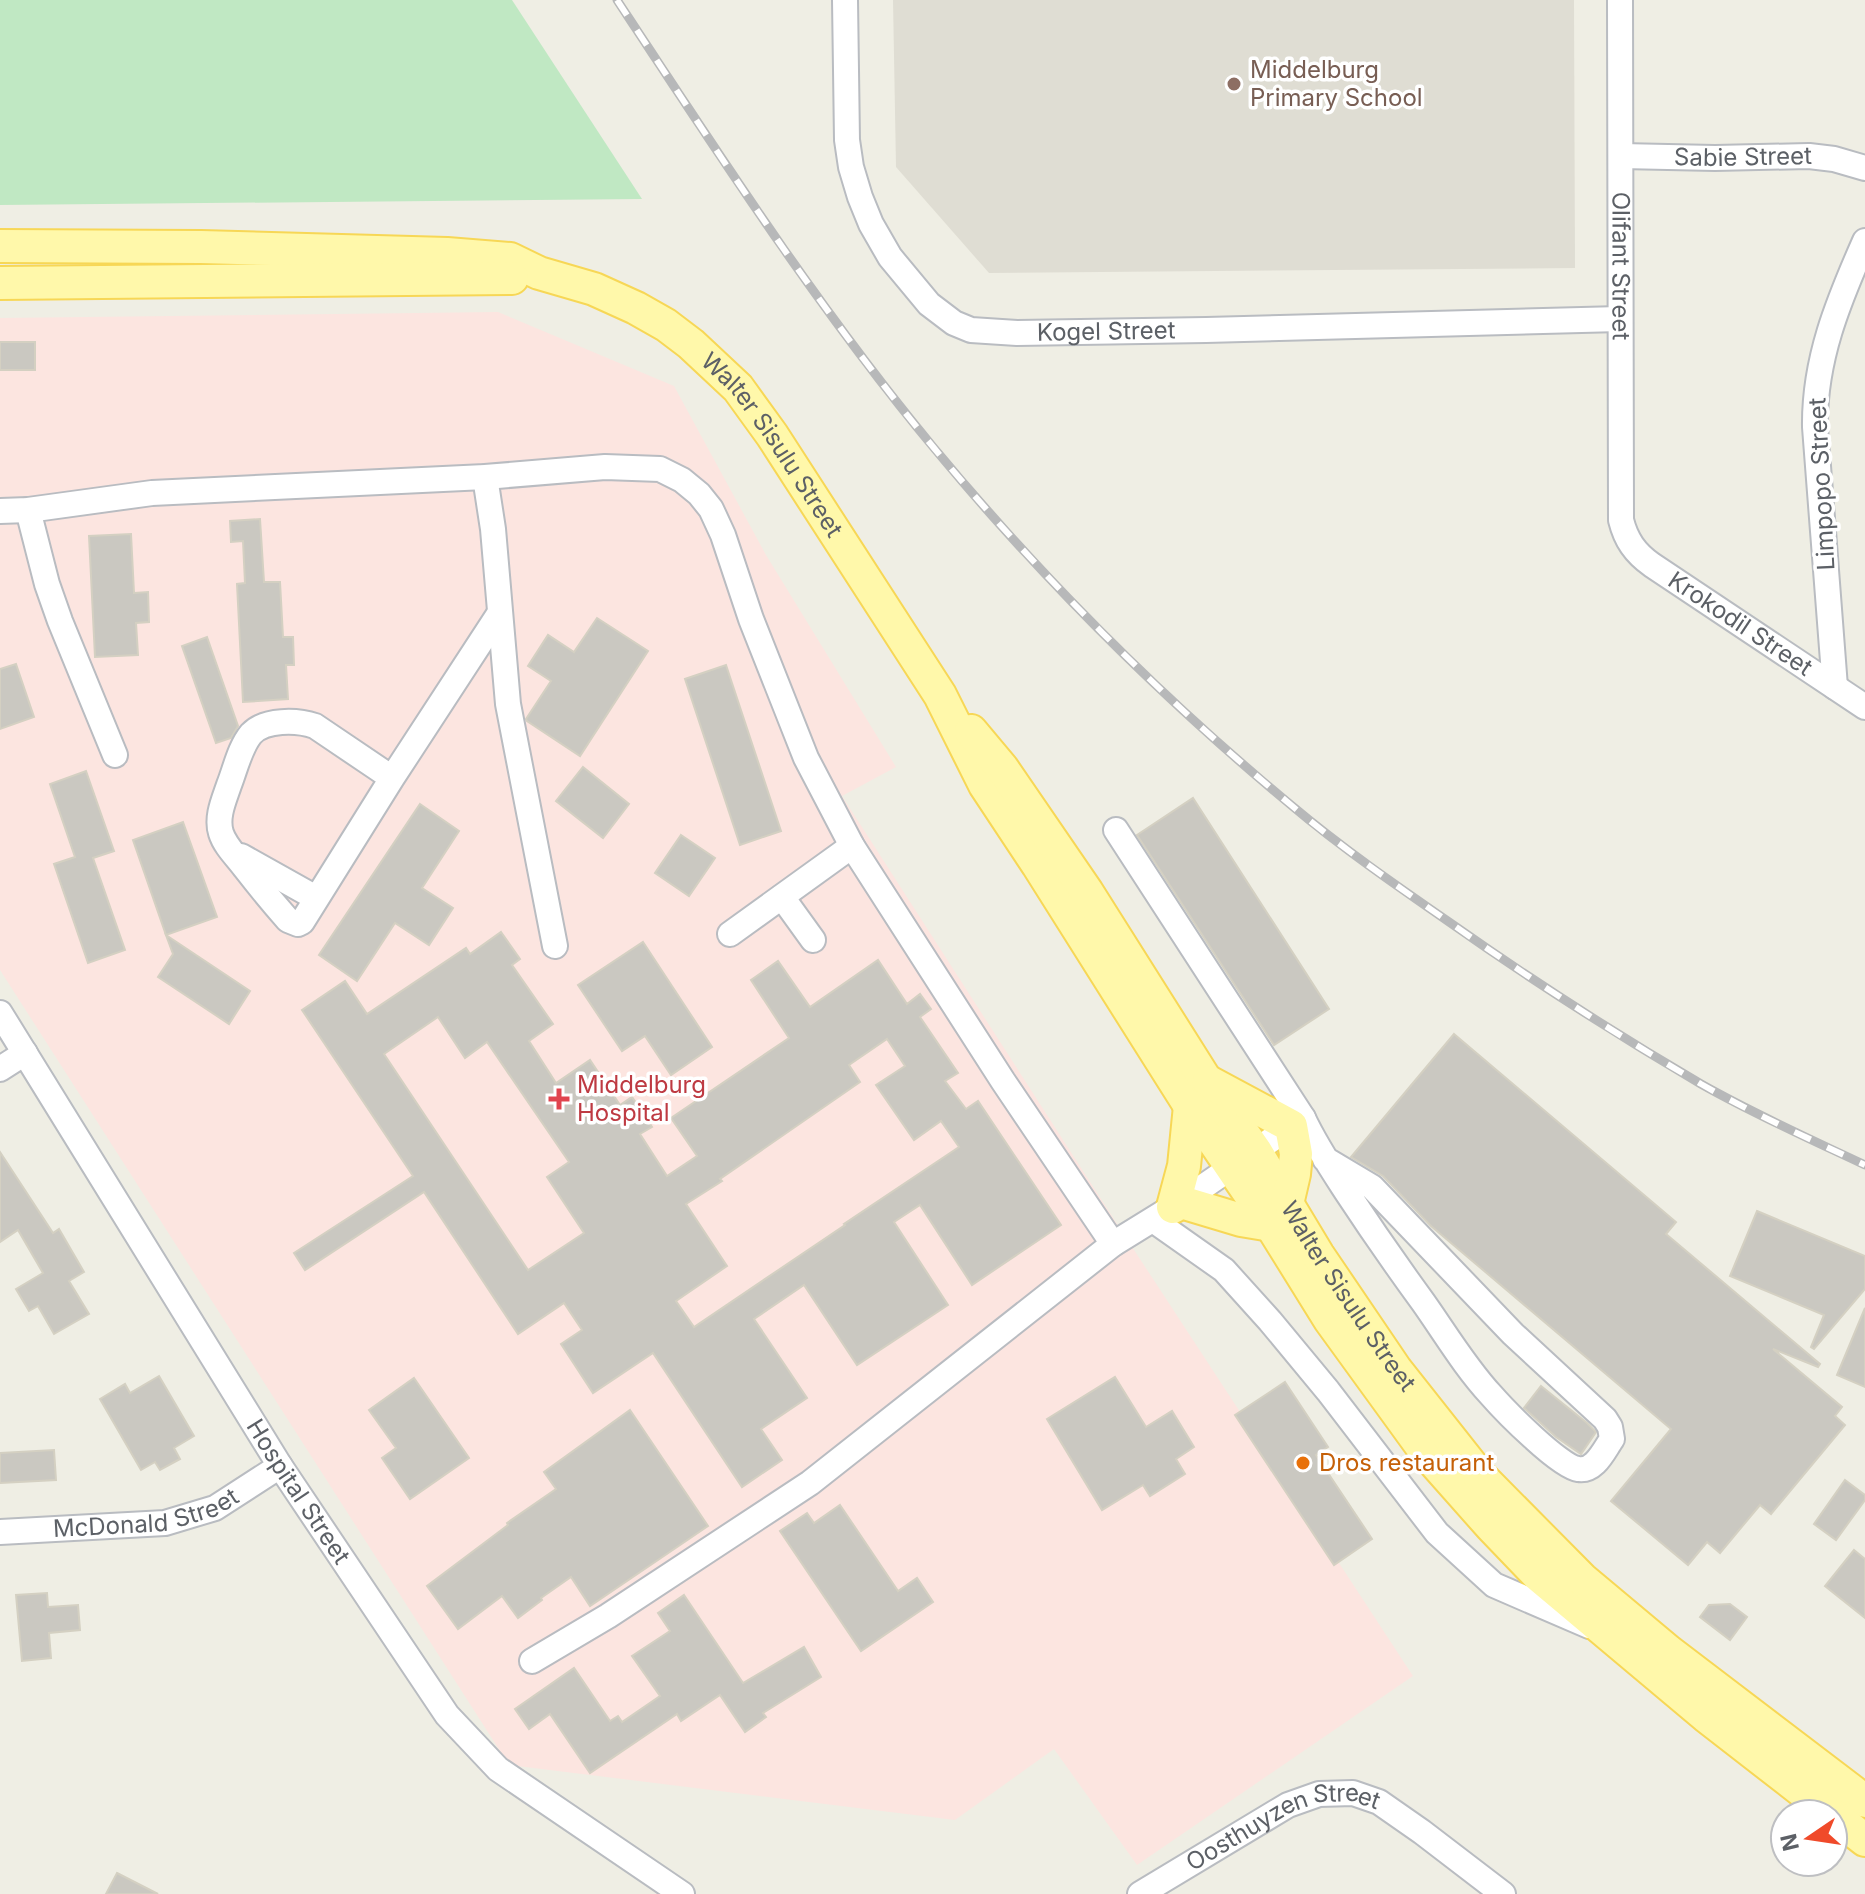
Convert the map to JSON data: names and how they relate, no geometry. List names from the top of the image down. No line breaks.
{"streets":{"main road":["Walter Sisulu Street"],"street":["Sabie Street","Olifant Street","Kogel Street","Limpopo Street","Krokodil Street","Hospital Street","McDonald Street","Oosthuyzen Street"]},"crossings":[["Sabie Street","Olifant Street"],["Olifant Street","Kogel Street"],["Olifant Street","Krokodil Street"],["Limpopo Street","Krokodil Street"],["Hospital Street","McDonald Street"]],"places":{"other":["Middelburg Primary School","Dros restaurant"],"health":["Middelburg Hospital"]},"north":"left"}
